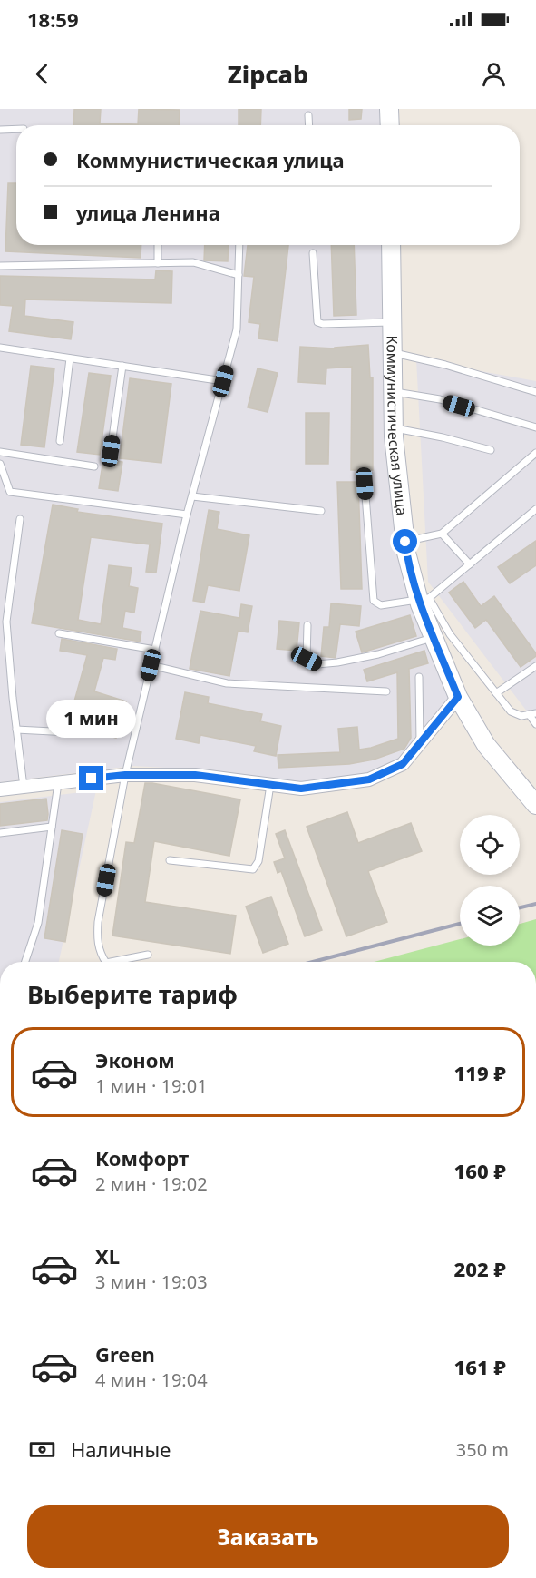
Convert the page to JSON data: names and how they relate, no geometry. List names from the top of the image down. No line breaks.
{"streets":{"main road":["Коммунистическая улица"]},"page":{"status":"18:59","header":"Zipcab","banner":["Коммунистическая улица","улица Ленина"],"bubble":"1 мин","heading":"Выберите тариф","list":[{"name":"Эконом","note":"1 мин · 19:01","value":"119 ₽"},{"name":"Комфорт","note":"2 мин · 19:02","value":"160 ₽"},{"name":"XL","note":"3 мин · 19:03","value":"202 ₽"},{"name":"Green","note":"4 мин · 19:04","value":"161 ₽"}],"pay":["Наличные","350 m"],"buttons":"Заказать"}}
